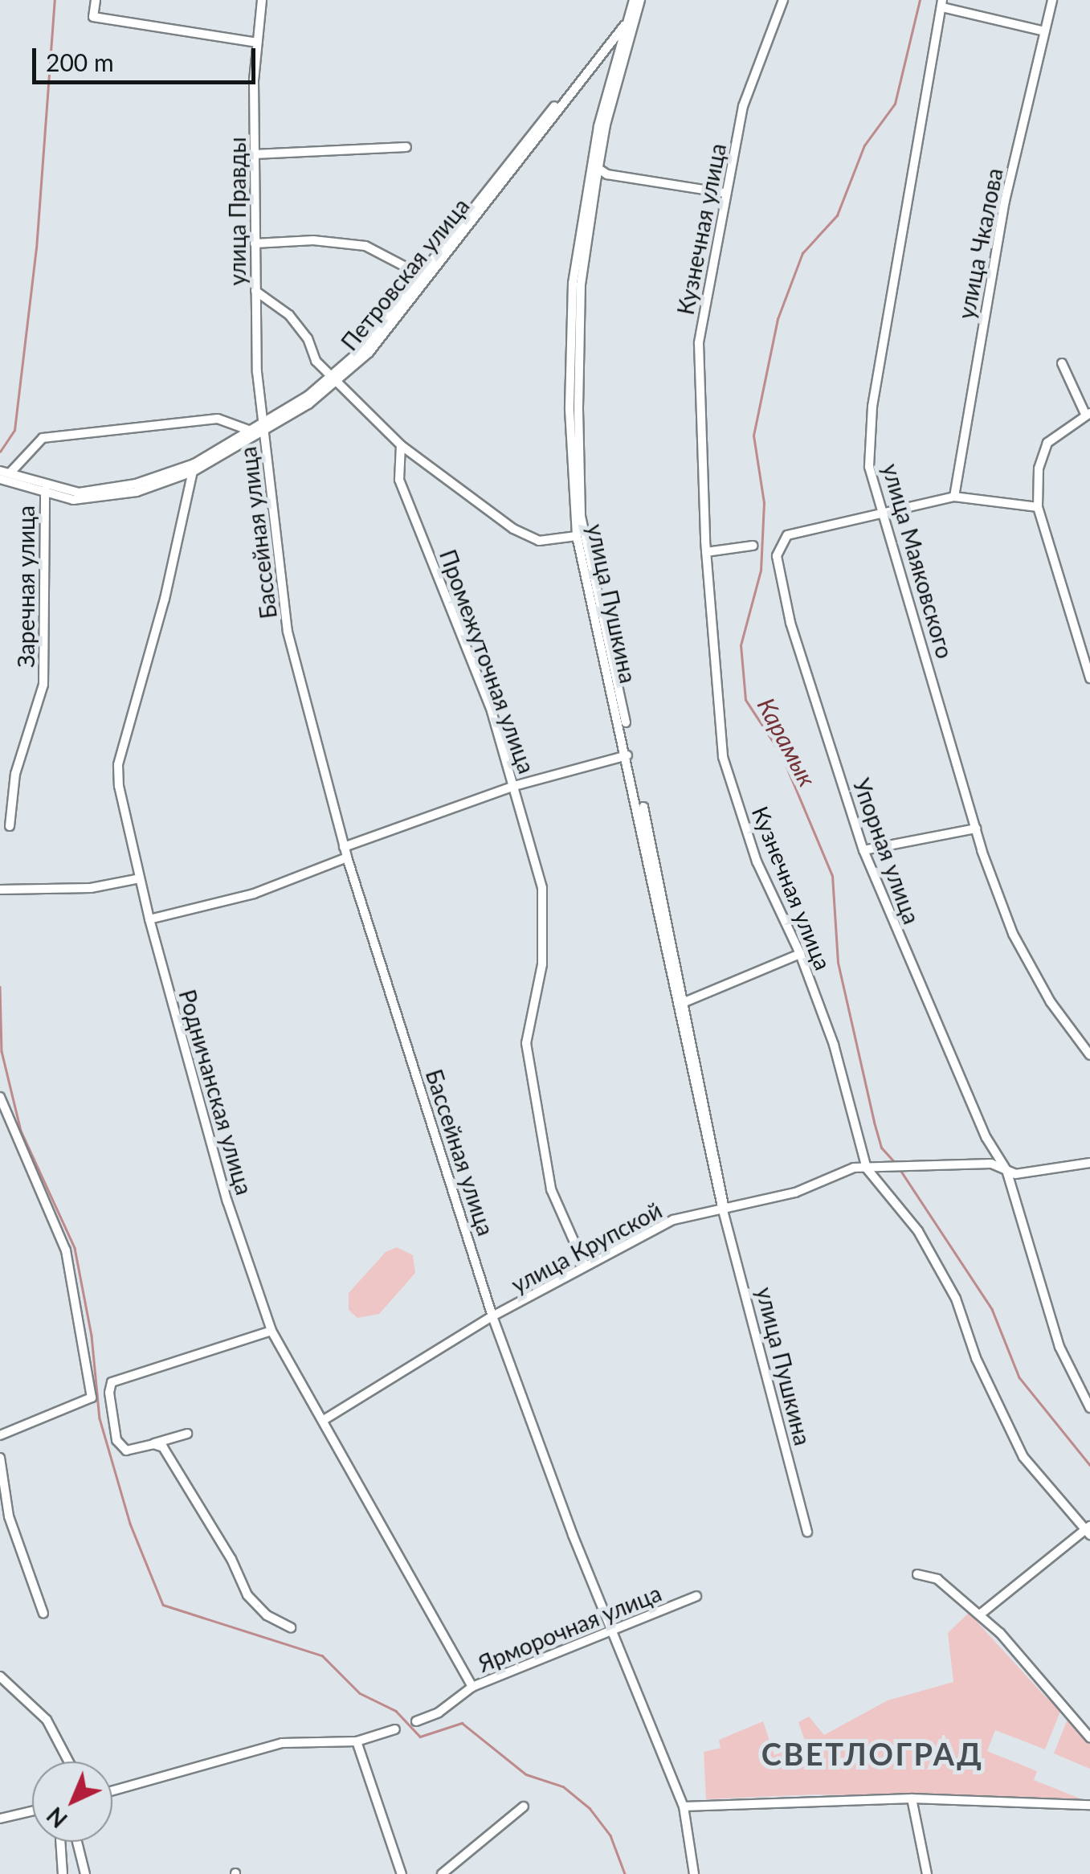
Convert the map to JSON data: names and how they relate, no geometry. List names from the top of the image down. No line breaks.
{"streets":{"street":["улица Правды","Кузнечная улица","улица Чкалова","Петровская улица","Бассейная улица","улица Маяковского","Заречная улица","улица Пушкина","Промежуточная улица","Упорная улица","Родничанская улица","улица Крупской","Ярморочная улица"]},"crossings":[["улица Правды","Бассейная улица"],["Кузнечная улица","улица Крупской"],["улица Чкалова","Упорная улица"],["Петровская улица","улица Пушкина"],["Бассейная улица","улица Крупской"],["Бассейная улица","Ярморочная улица"],["улица Маяковского","Упорная улица"],["улица Пушкина","улица Крупской"],["Промежуточная улица","улица Крупской"],["Упорная улица","улица Крупской"],["Родничанская улица","улица Крупской"],["Родничанская улица","Ярморочная улица"]],"districts":["СВЕТЛОГРАД"],"water":["Карамык"],"scale_bar":"200 m","north":"bottom left"}
